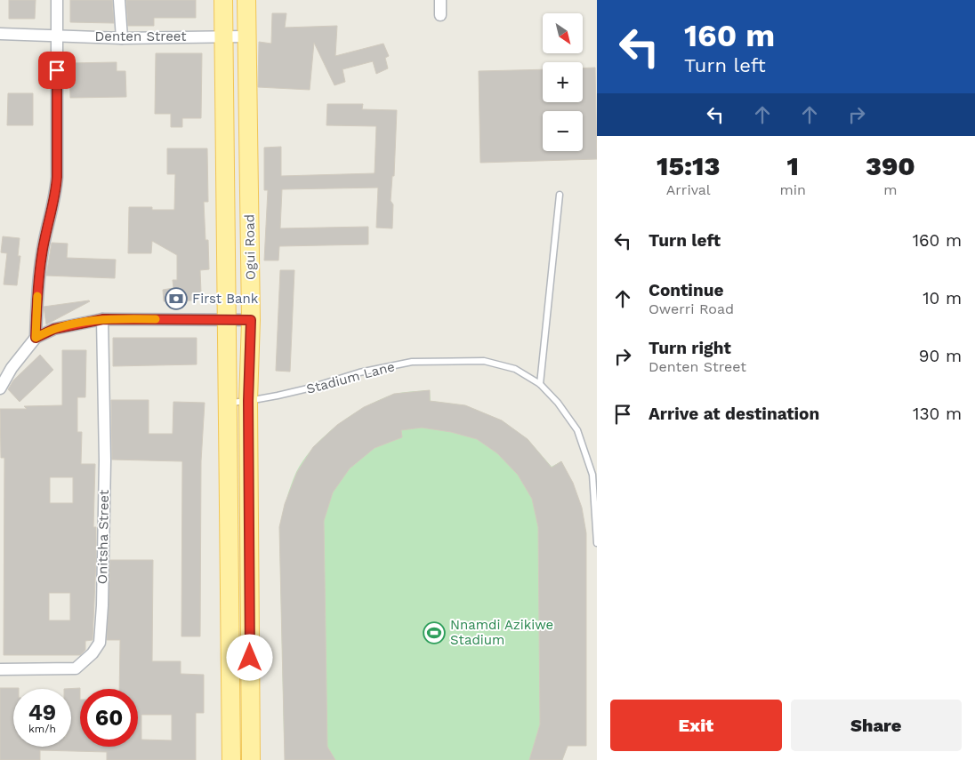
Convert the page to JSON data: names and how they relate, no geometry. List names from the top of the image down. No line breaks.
{"streets":{"main road":["Ogui Road"],"street":["Denten Street","Onitsha Street"],"lane":["Stadium Lane"]},"crossings":[["Denten Street","Ogui Road"],["Ogui Road","Stadium Lane"]],"places":{"bank":["First Bank"],"sports":["Nnamdi Azikiwe Stadium"]},"north":"bottom right","page":{"turn":["160 m","Turn left"],"map_buttons":["+","−"],"eta":["15:13","Arrival","1","min","390","m"],"list":[{"name":"Turn left","value":"160 m"},{"name":"Continue","note":"Owerri Road","value":"10 m"},{"name":"Turn right","note":"Denten Street","value":"90 m"},{"name":"Arrive at destination","value":"130 m"}],"speed":"49 km/h","limit":"60","buttons":["Exit","Share"]}}
